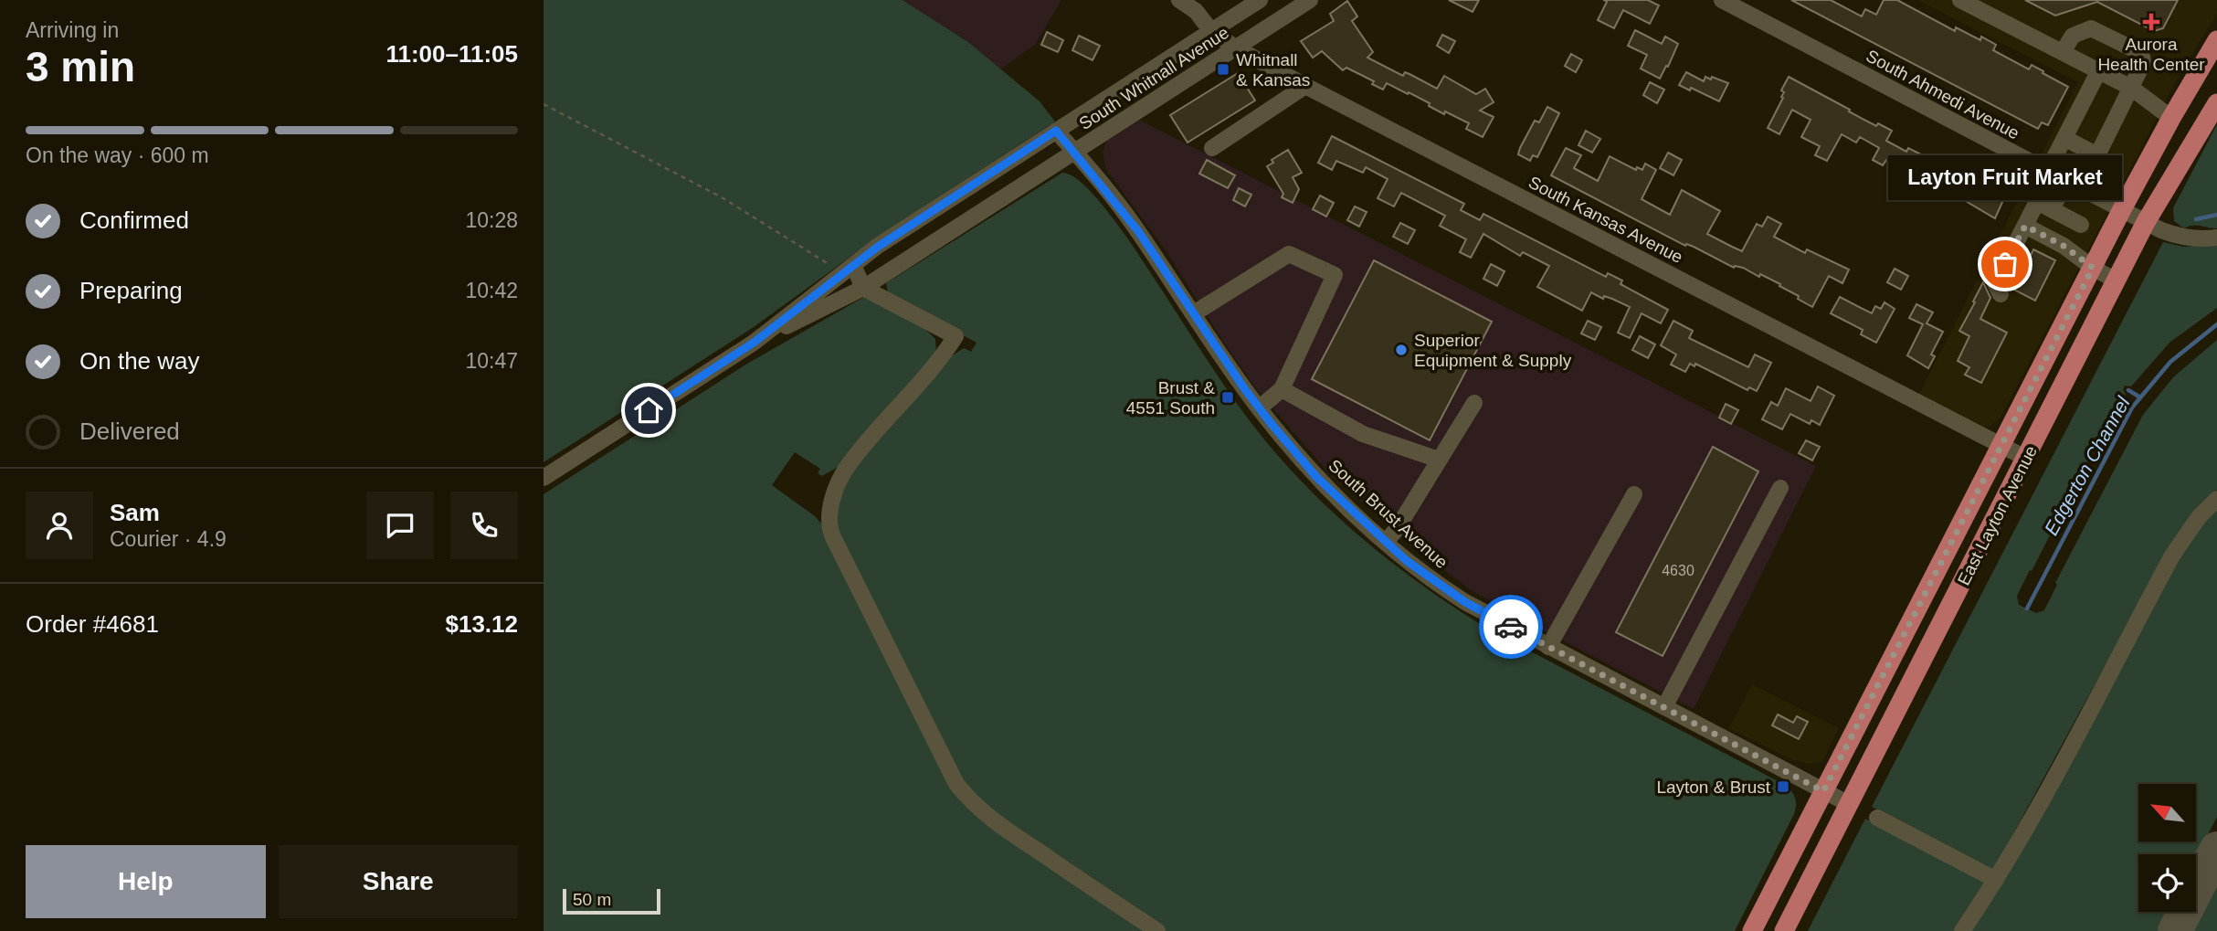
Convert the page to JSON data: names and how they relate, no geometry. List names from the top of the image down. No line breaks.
{"streets":{"main road":["East Layton Avenue"],"street":["South Whitnall Avenue","South Ahmedi Avenue","South Kansas Avenue","South Brust Avenue"]},"crossings":[["South Whitnall Avenue","South Kansas Avenue"],["South Whitnall Avenue","South Brust Avenue"],["South Ahmedi Avenue","East Layton Avenue"],["South Kansas Avenue","East Layton Avenue"],["South Brust Avenue","East Layton Avenue"]],"water":["Edgerton Channel"],"places":{"health":["Aurora Health Center"],"transit":["Whitnall & Kansas","Brust & 4551 South","Layton & Brust"],"other":["Layton Fruit Market","Superior Equipment & Supply"]},"house_numbers":["4630"],"scale_bar":"50 m","north":"top left","page":{"heading":["3 min","Arriving in","11:00–11:05"],"panel":["Sam","Courier · 4.9","Order #4681","$13.12"],"bar":"On the way · 600 m","bubble":"Layton Fruit Market","list":[["Confirmed","10:28"],["Preparing","10:42"],["On the way","10:47"],"Delivered"],"buttons":["Help","Share"],"scale":"50 m"}}
